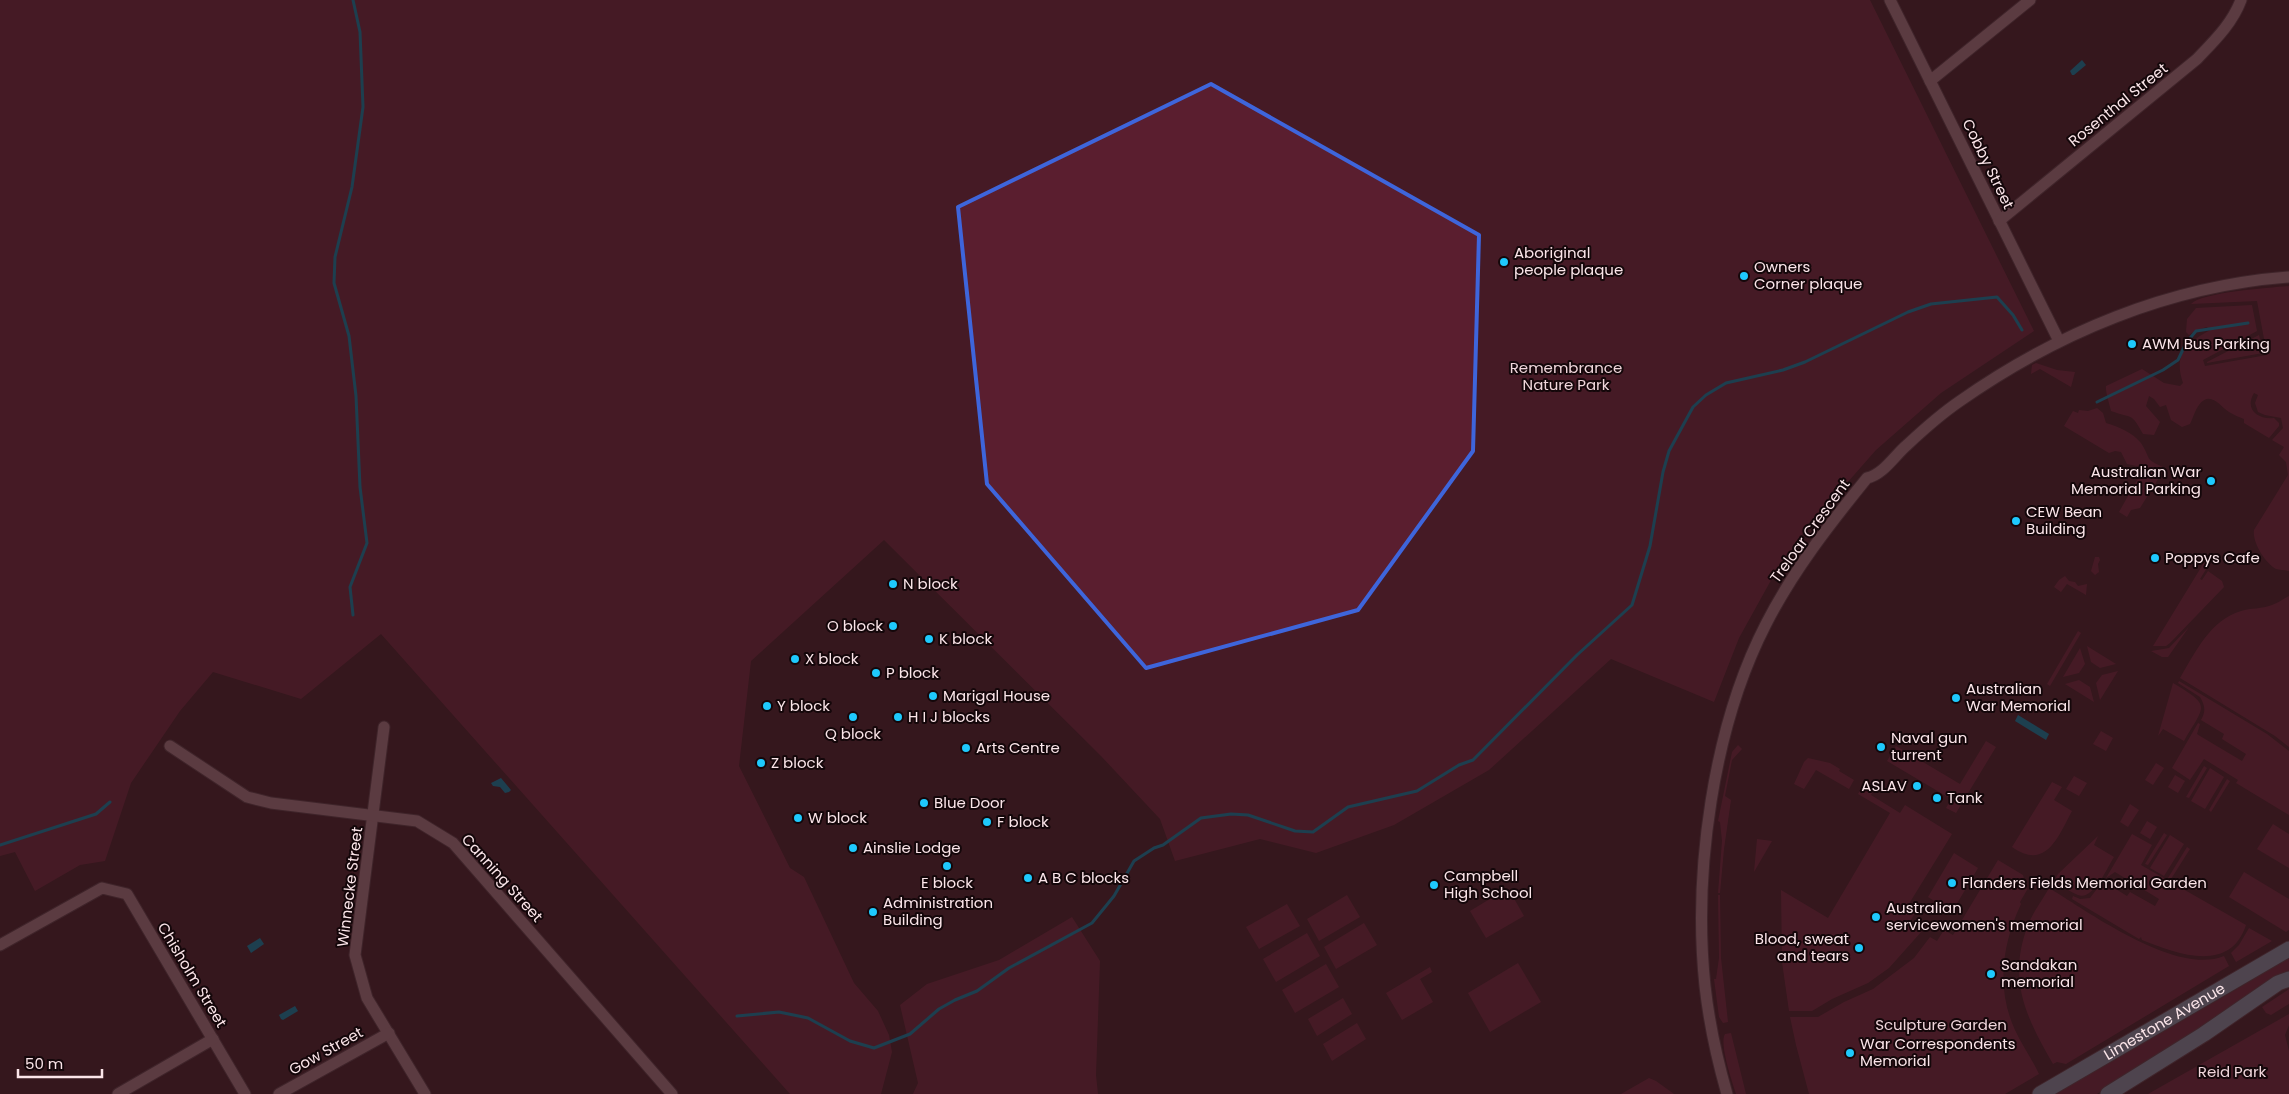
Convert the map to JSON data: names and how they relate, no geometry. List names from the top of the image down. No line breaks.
{"streets":{"main road":["Limestone Avenue"],"street":["Rosenthal Street","Cobby Street","Treloar Crescent","Canning Street","Winnecke Street","Chisholm Street","Gow Street"]},"crossings":[["Rosenthal Street","Cobby Street"],["Cobby Street","Treloar Crescent"],["Canning Street","Winnecke Street"],["Winnecke Street","Gow Street"]],"parks":["Remembrance Nature Park","Sculpture Garden","Reid Park"],"places":["Aboriginal people plaque","Owners Corner plaque","AWM Bus Parking","Australian War Memorial Parking","CEW Bean Building","Poppys Cafe","N block","O block","K block","X block","P block","Marigal House","Australian War Memorial","Y block","Q block","H I J blocks","Naval gun turrent","Arts Centre","Z block","ASLAV","Tank","Blue Door","W block","F block","Ainslie Lodge","E block","A B C blocks","Flanders Fields Memorial Garden","Campbell High School","Administration Building","Australian servicewomen's memorial","Blood, sweat and tears","Sandakan memorial","War Correspondents Memorial"],"scale_bar":"50 m"}
